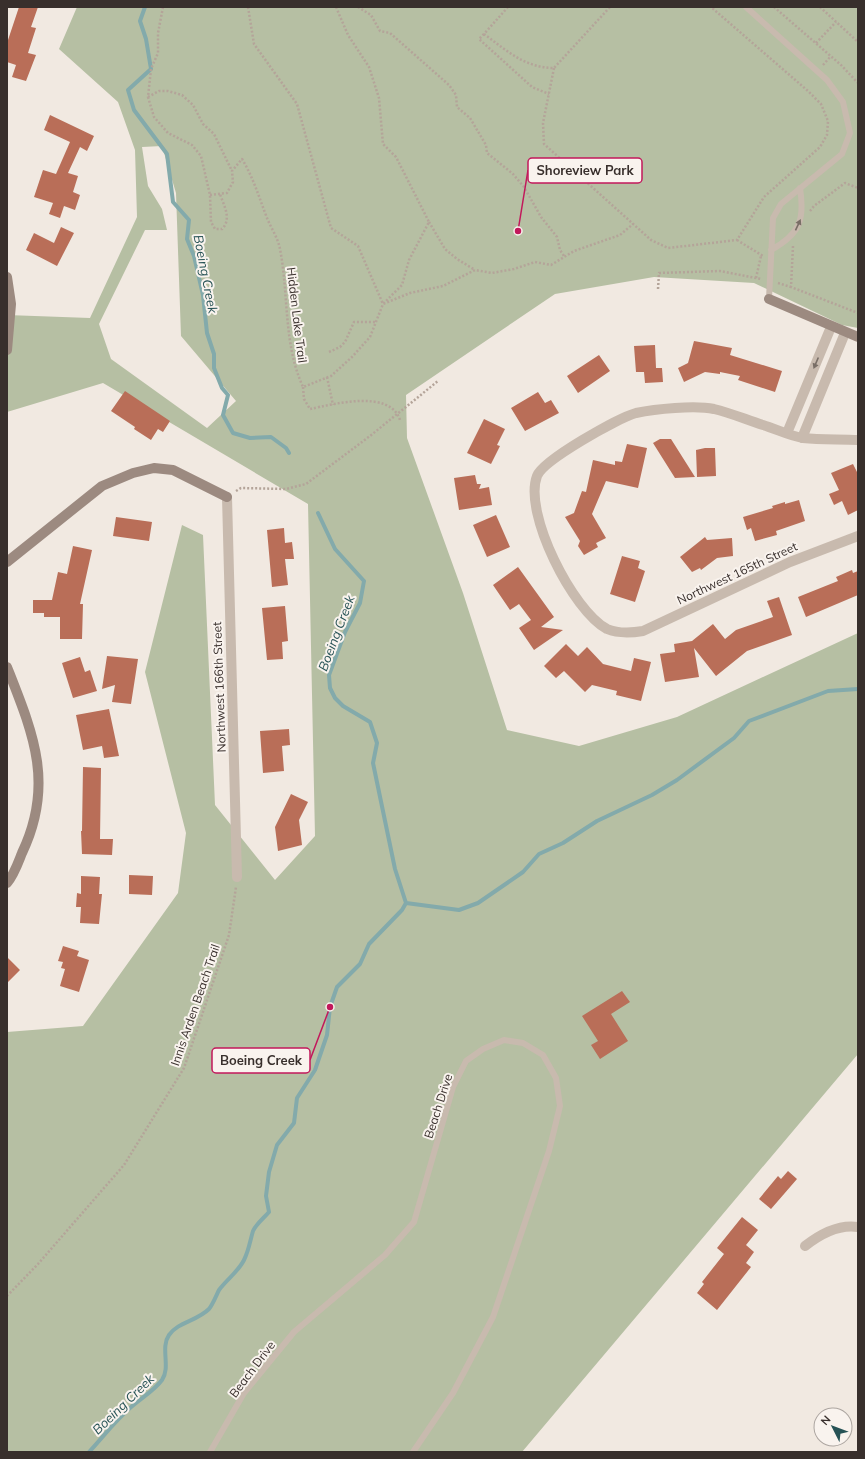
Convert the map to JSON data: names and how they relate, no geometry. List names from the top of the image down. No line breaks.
{"streets":{"street":["Northwest 165th Street","Northwest 166th Street"],"lane":["Beach Drive"],"path":["Hidden Lake Trail","Innis Arden Beach Trail"]},"crossings":[["Northwest 166th Street","Innis Arden Beach Trail"]],"water":["Boeing Creek"],"places":["Shoreview Park","Boeing Creek"],"north":"top left"}
